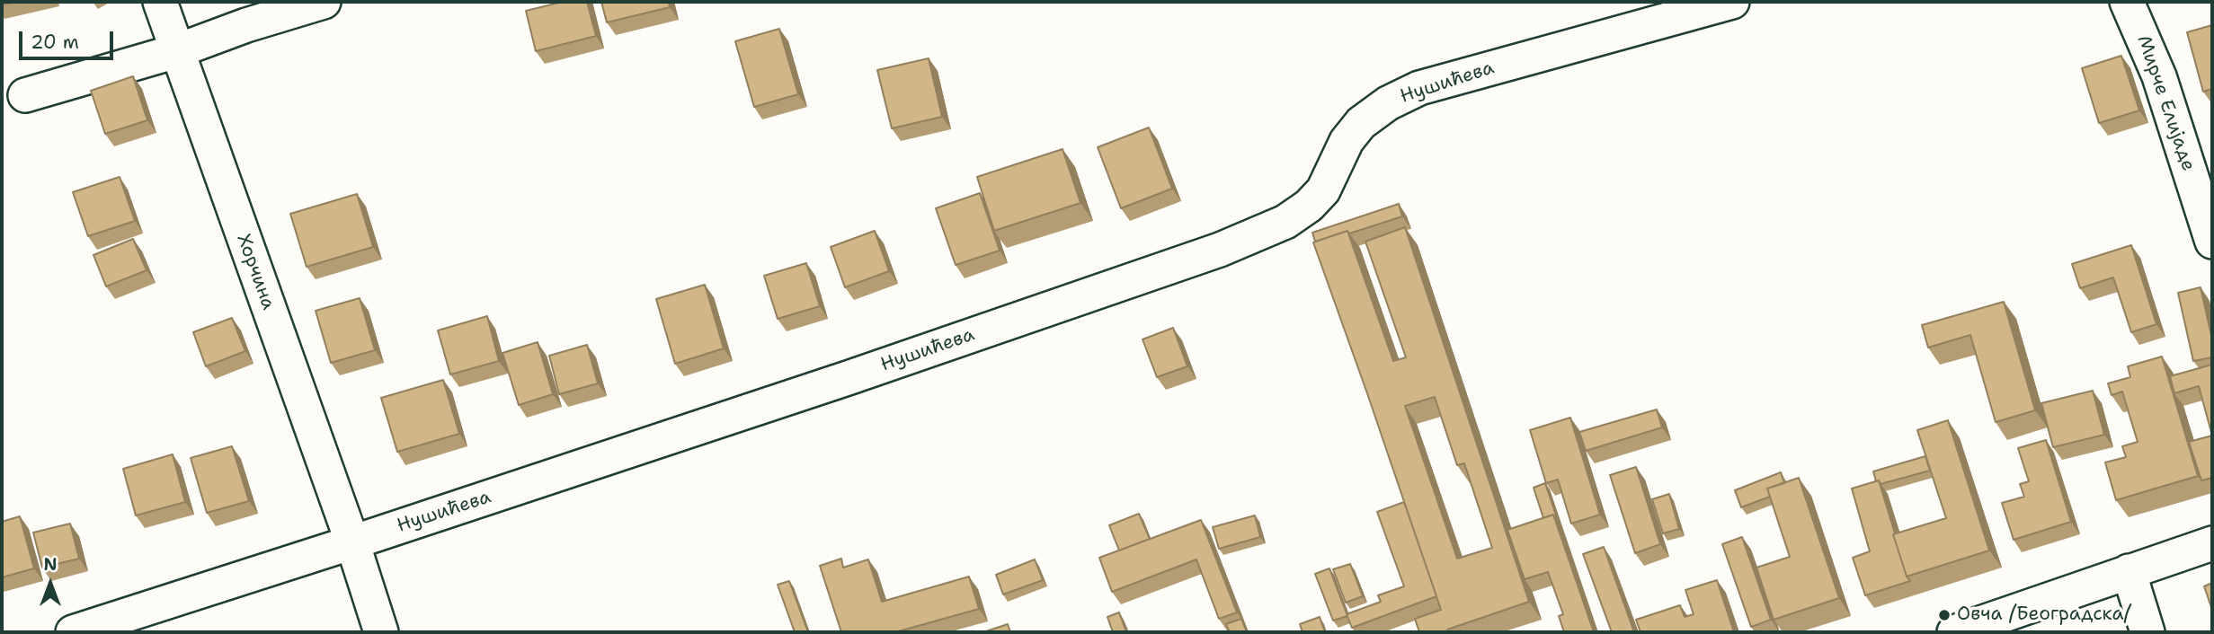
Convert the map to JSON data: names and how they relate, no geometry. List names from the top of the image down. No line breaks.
{"streets":{"street":["Нушићева","Мирче Елијаде","Хорчина"]},"crossings":[["Нушићева","Хорчина"]],"places":["Овча /Београдска/"],"scale_bar":"20 m","north":"top"}
